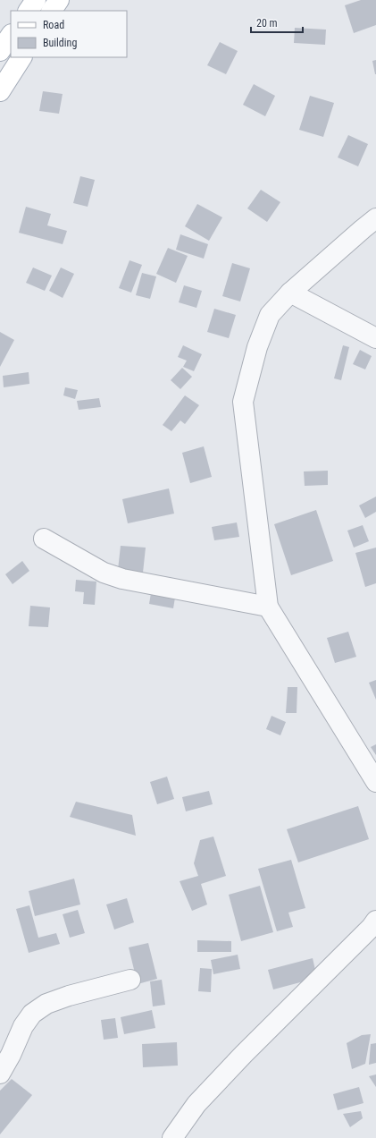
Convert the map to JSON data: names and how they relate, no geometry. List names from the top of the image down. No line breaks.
{"legend":["Road","Building"],"scale_bar":"20 m"}
